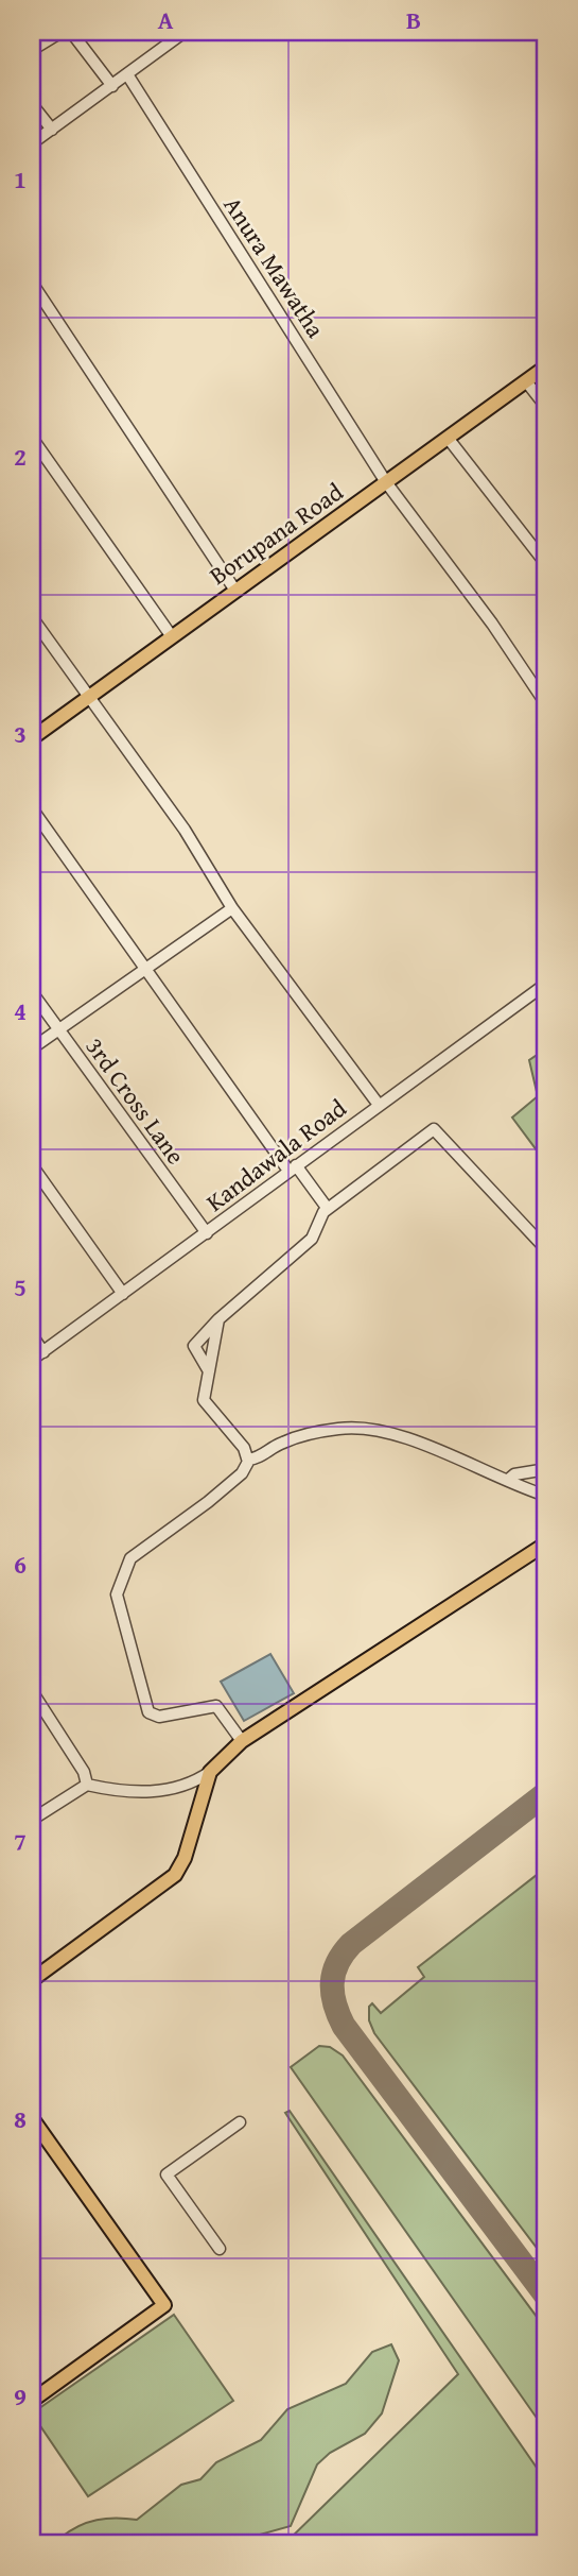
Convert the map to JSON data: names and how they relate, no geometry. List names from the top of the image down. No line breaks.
{"streets":{"main road":["Borupana Road"],"street":["Anura Mawatha","3rd Cross Lane","Kandawala Road"]},"crossings":[["Anura Mawatha","Borupana Road"],["3rd Cross Lane","Kandawala Road"]],"grid":{"columns":["A","B"],"rows":["1","2","3","4","5","6","7","8","9"]}}
